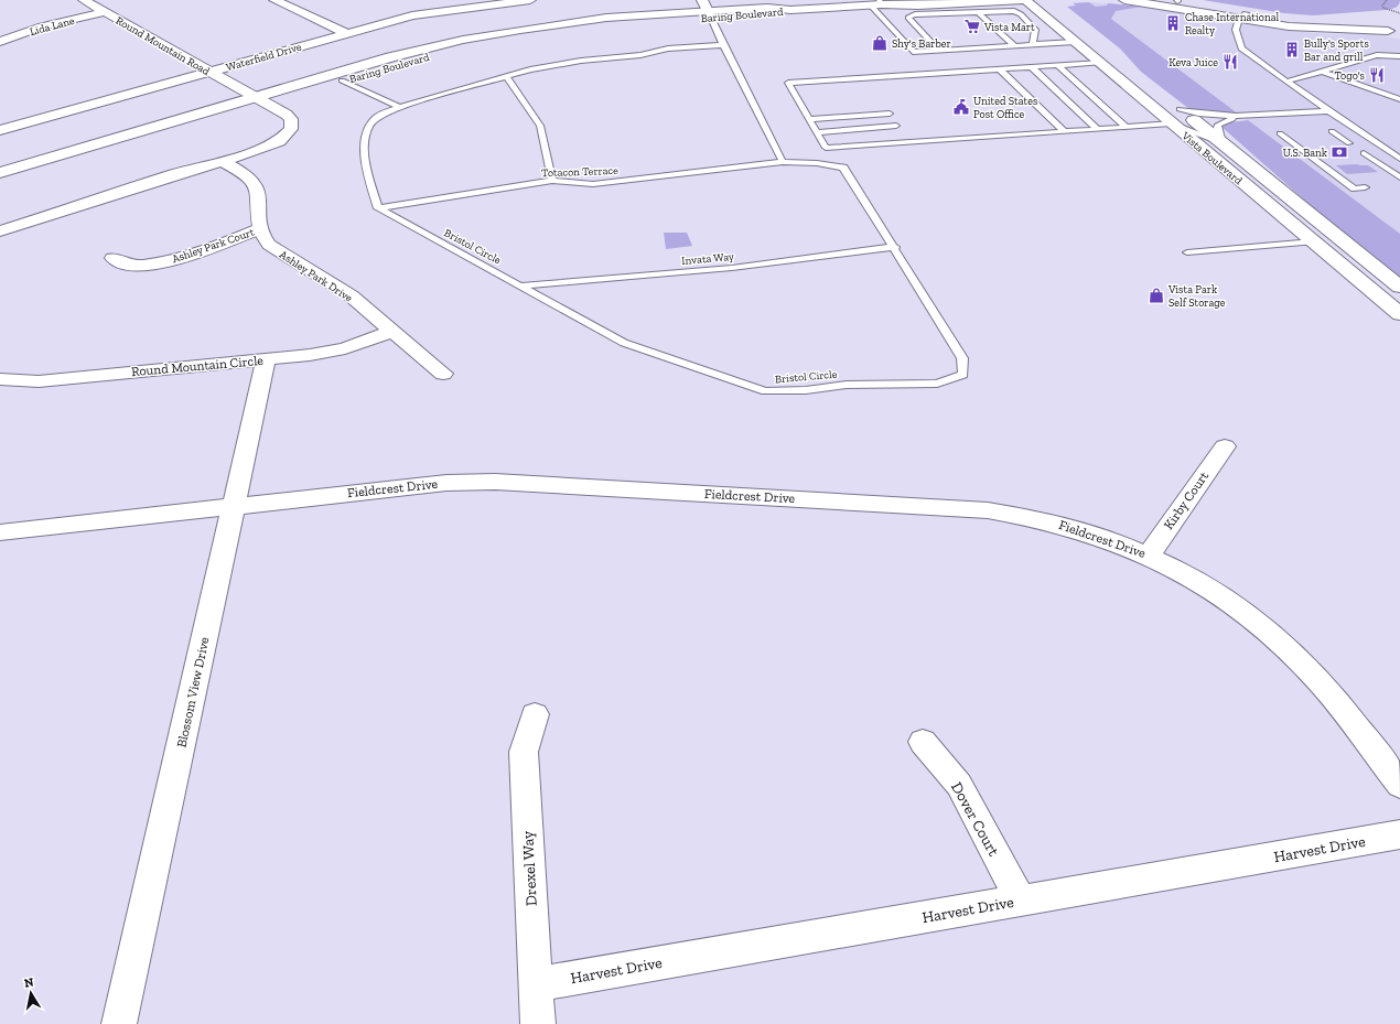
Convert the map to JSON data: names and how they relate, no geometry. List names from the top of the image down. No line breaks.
{"streets":{"main road":["Baring Boulevard","Vista Boulevard"],"street":["Lida Lane","Round Mountain Road","Waterfield Drive","Ashley Park Court","Ashley Park Drive","Round Mountain Circle","Fieldcrest Drive","Kirby Court","Blossom View Drive","Dover Court","Harvest Drive","Drexel Way"],"lane":["Totacon Terrace","Bristol Circle","Invata Way"]},"crossings":[["Baring Boulevard","Round Mountain Road"],["Baring Boulevard","Vista Boulevard"],["Lida Lane","Round Mountain Road"],["Round Mountain Road","Waterfield Drive"],["Totacon Terrace","Bristol Circle"],["Ashley Park Court","Ashley Park Drive"],["Bristol Circle","Invata Way"],["Ashley Park Drive","Round Mountain Circle"],["Round Mountain Circle","Blossom View Drive"],["Fieldcrest Drive","Kirby Court"],["Fieldcrest Drive","Blossom View Drive"],["Dover Court","Harvest Drive"],["Harvest Drive","Drexel Way"]],"places":{"building":["Chase International Realty","Bully's Sports Bar and grill"],"supermarket":["Vista Mart"],"shop":["Shy's Barber","Vista Park Self Storage"],"restaurant":["Keva Juice","Togo's"],"public building":["United States Post Office"],"bank":["U.S. Bank"]},"north":"top"}
